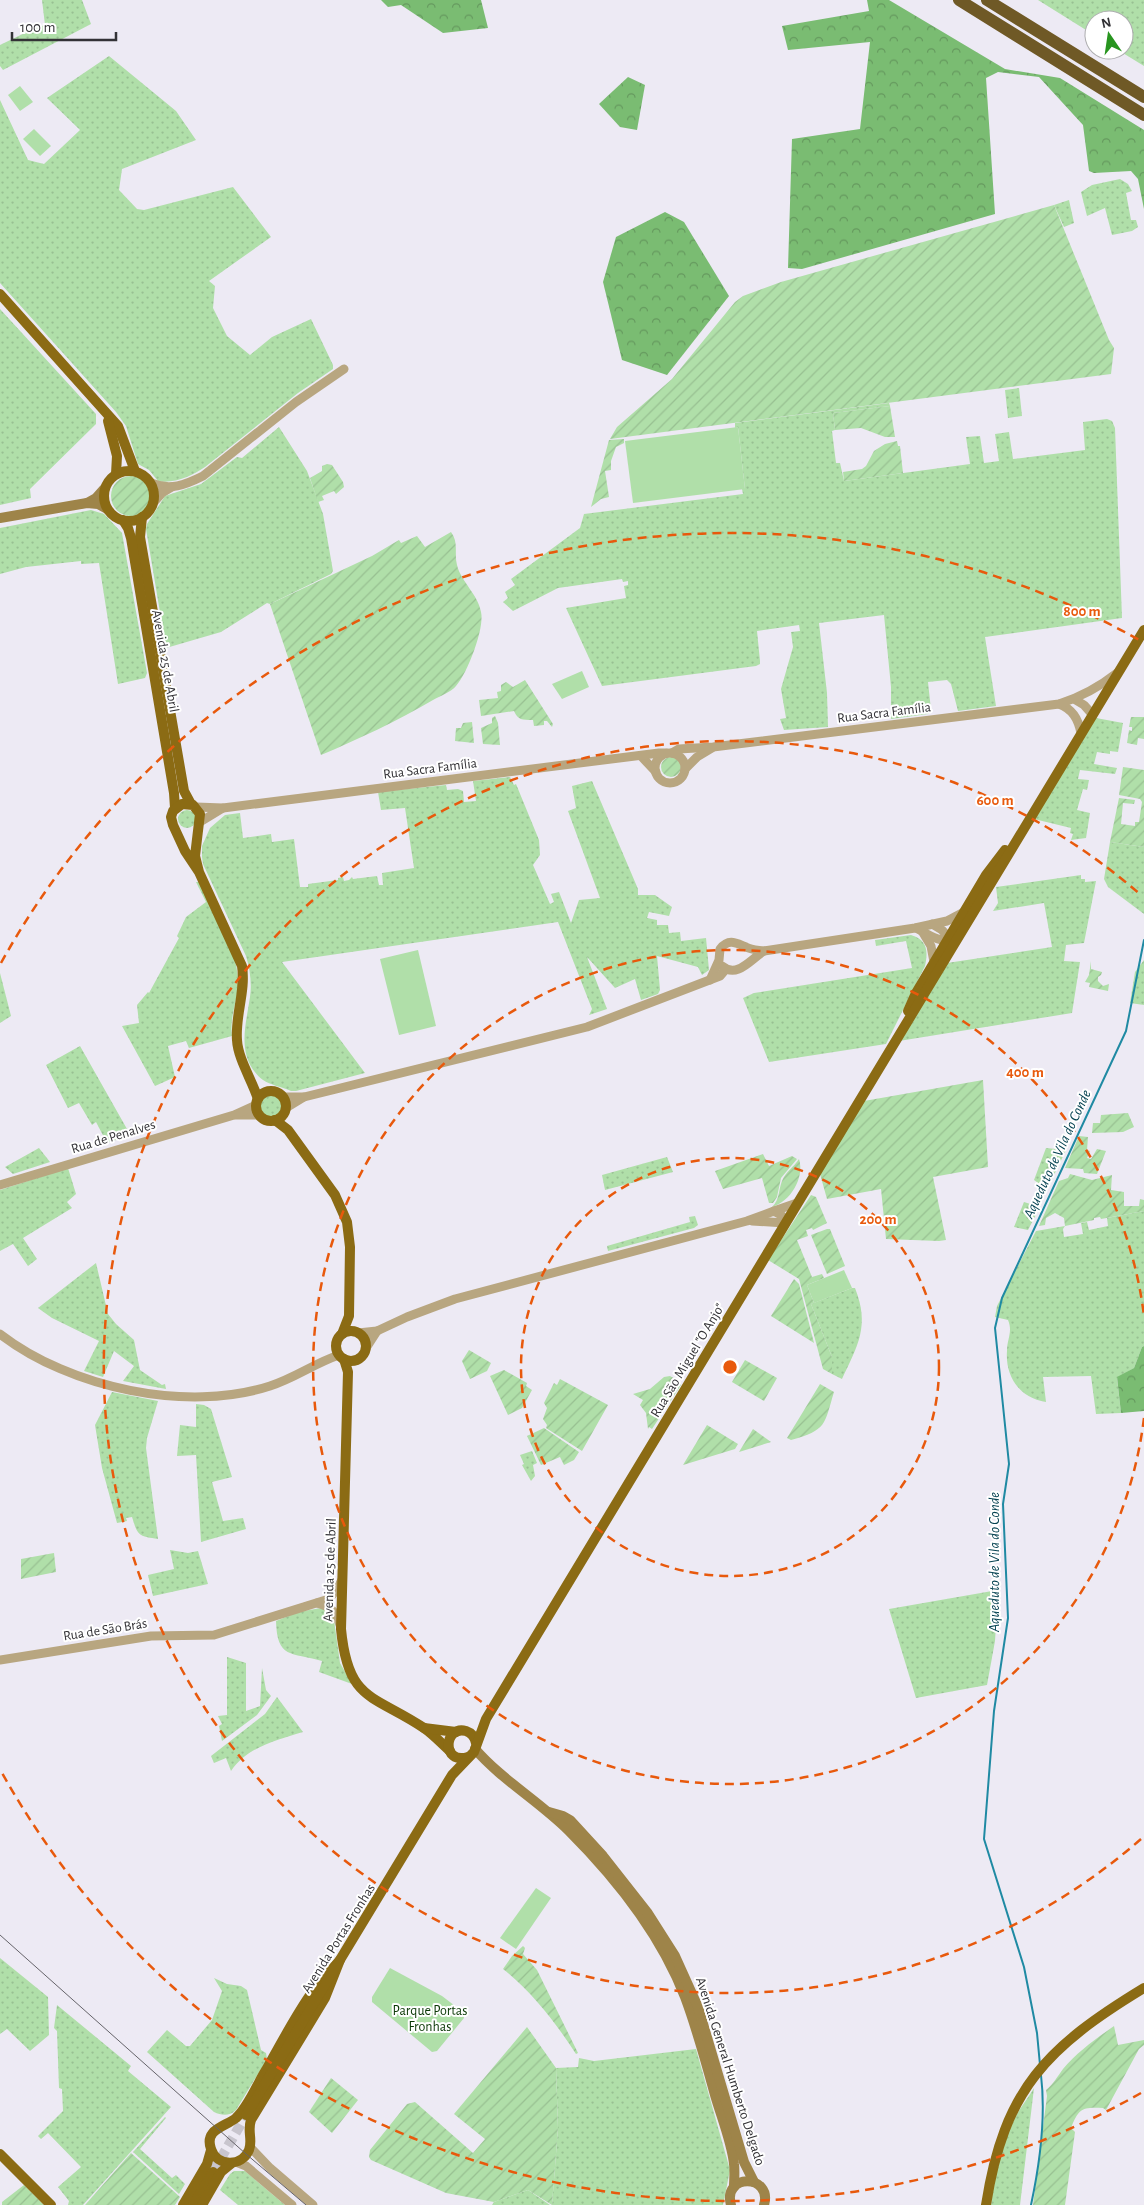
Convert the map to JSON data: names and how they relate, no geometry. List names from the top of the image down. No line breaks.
{"streets":{"main road":["Avenida 25 de Abril","Rua São Miguel \"O Anjo\"","Avenida Portas Fronhas","Avenida General Humberto Delgado"],"street":["Rua Sacra Família","Rua de Penalves","Rua de São Brás"]},"crossings":[["Avenida 25 de Abril","Rua Sacra Família"],["Avenida 25 de Abril","Rua de São Brás"],["Avenida 25 de Abril","Avenida Portas Fronhas"],["Avenida 25 de Abril","Avenida General Humberto Delgado"],["Rua São Miguel \"O Anjo\"","Avenida Portas Fronhas"],["Avenida Portas Fronhas","Avenida General Humberto Delgado"]],"water":["Aqueduto de Vila do Conde"],"parks":["Parque Portas Fronhas"],"scale_bar":"100 m","north":"top","rings":["800 m","600 m","400 m","200 m"]}
